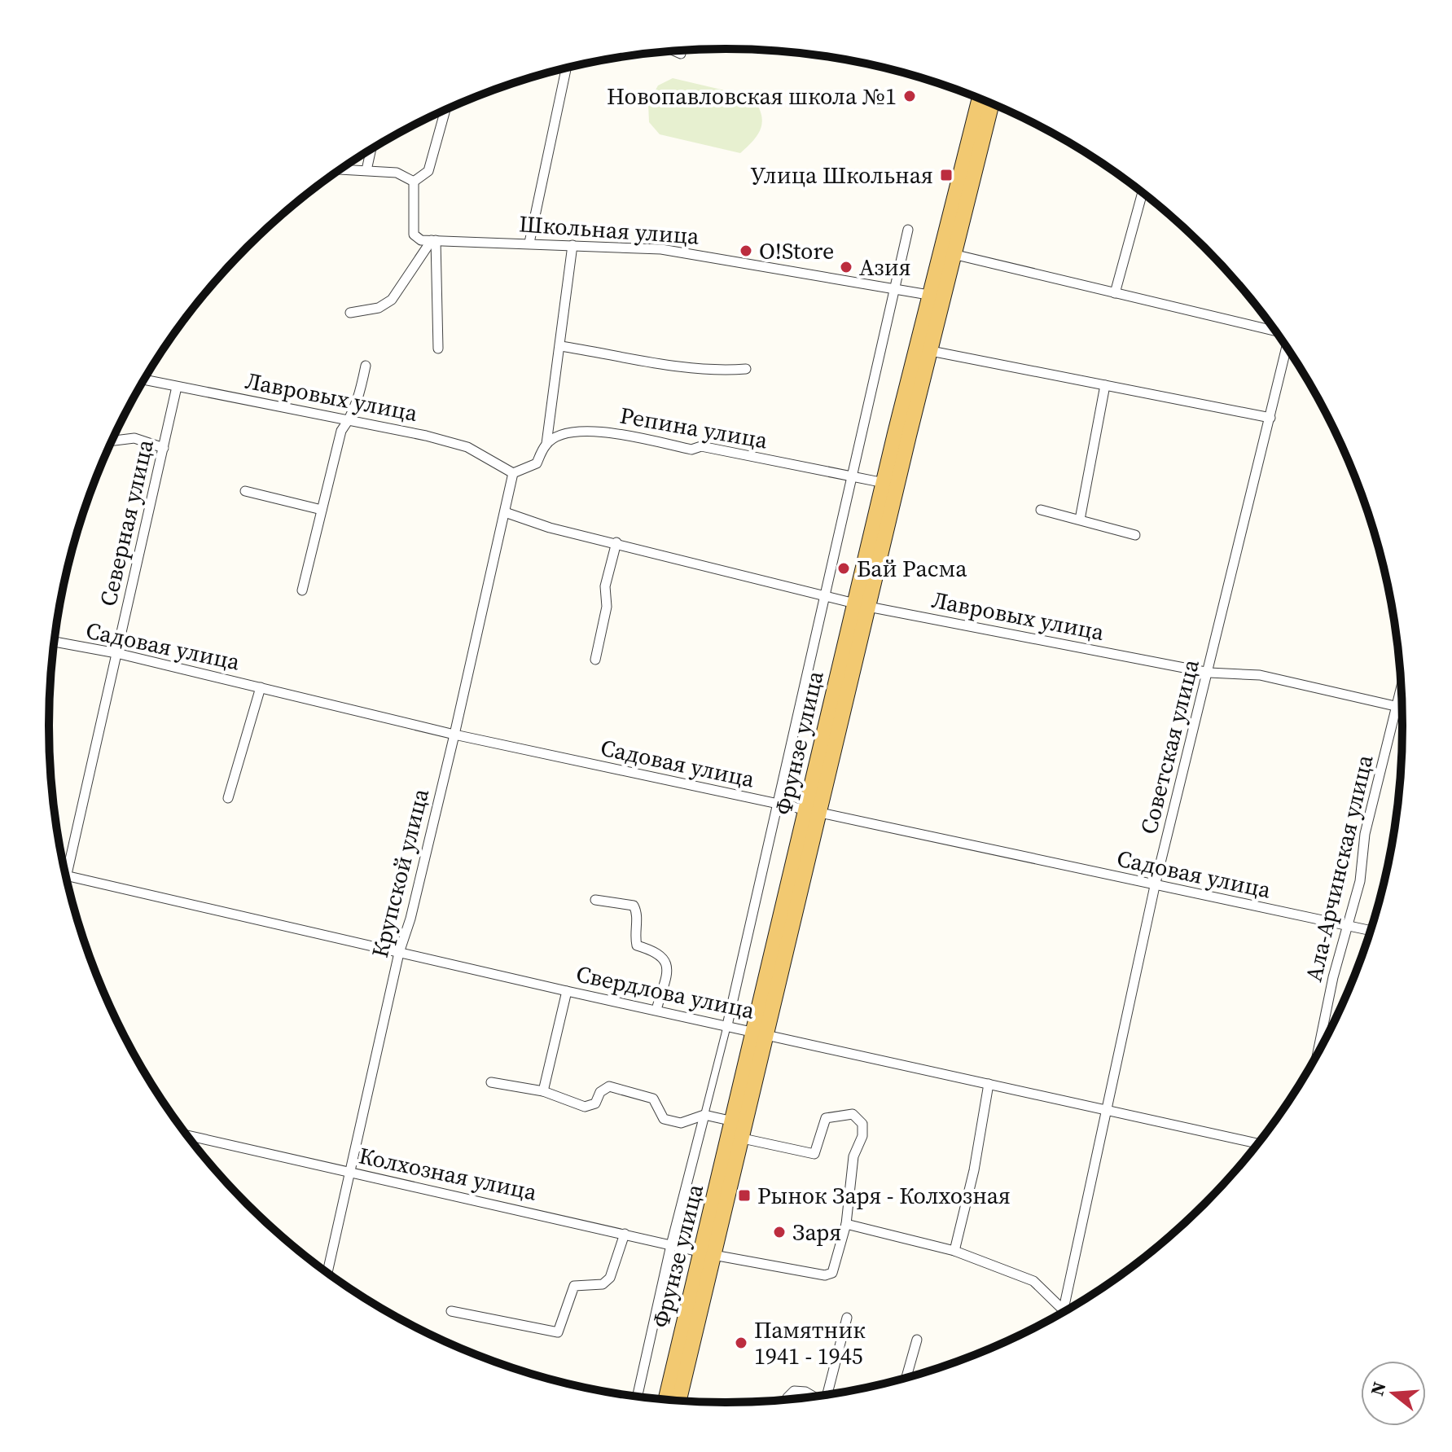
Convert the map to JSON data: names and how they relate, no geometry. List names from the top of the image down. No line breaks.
{"streets":{"main road":["Фрунзе улица"],"street":["Школьная улица","Лавровых улица","Репина улица","Северная улица","Садовая улица","Советская улица","Ала-Арчинская улица","Крупской улица","Свердлова улица","Колхозная улица"]},"crossings":[["Школьная улица","Фрунзе улица"],["Лавровых улица","Репина улица"],["Лавровых улица","Северная улица"],["Лавровых улица","Фрунзе улица"],["Лавровых улица","Советская улица"],["Лавровых улица","Ала-Арчинская улица"],["Лавровых улица","Крупской улица"],["Репина улица","Фрунзе улица"],["Репина улица","Крупской улица"],["Северная улица","Садовая улица"],["Северная улица","Свердлова улица"],["Садовая улица","Фрунзе улица"],["Садовая улица","Советская улица"],["Садовая улица","Ала-Арчинская улица"],["Садовая улица","Крупской улица"],["Фрунзе улица","Свердлова улица"],["Фрунзе улица","Колхозная улица"],["Советская улица","Свердлова улица"],["Крупской улица","Свердлова улица"],["Крупской улица","Колхозная улица"]],"places":{"other":["Новопавловская школа №1","O!Store","Азия","Бай Расма","Заря","Памятник 1941 - 1945"],"transit":["Улица Школьная","Рынок Заря - Колхозная"]},"north":"left"}
